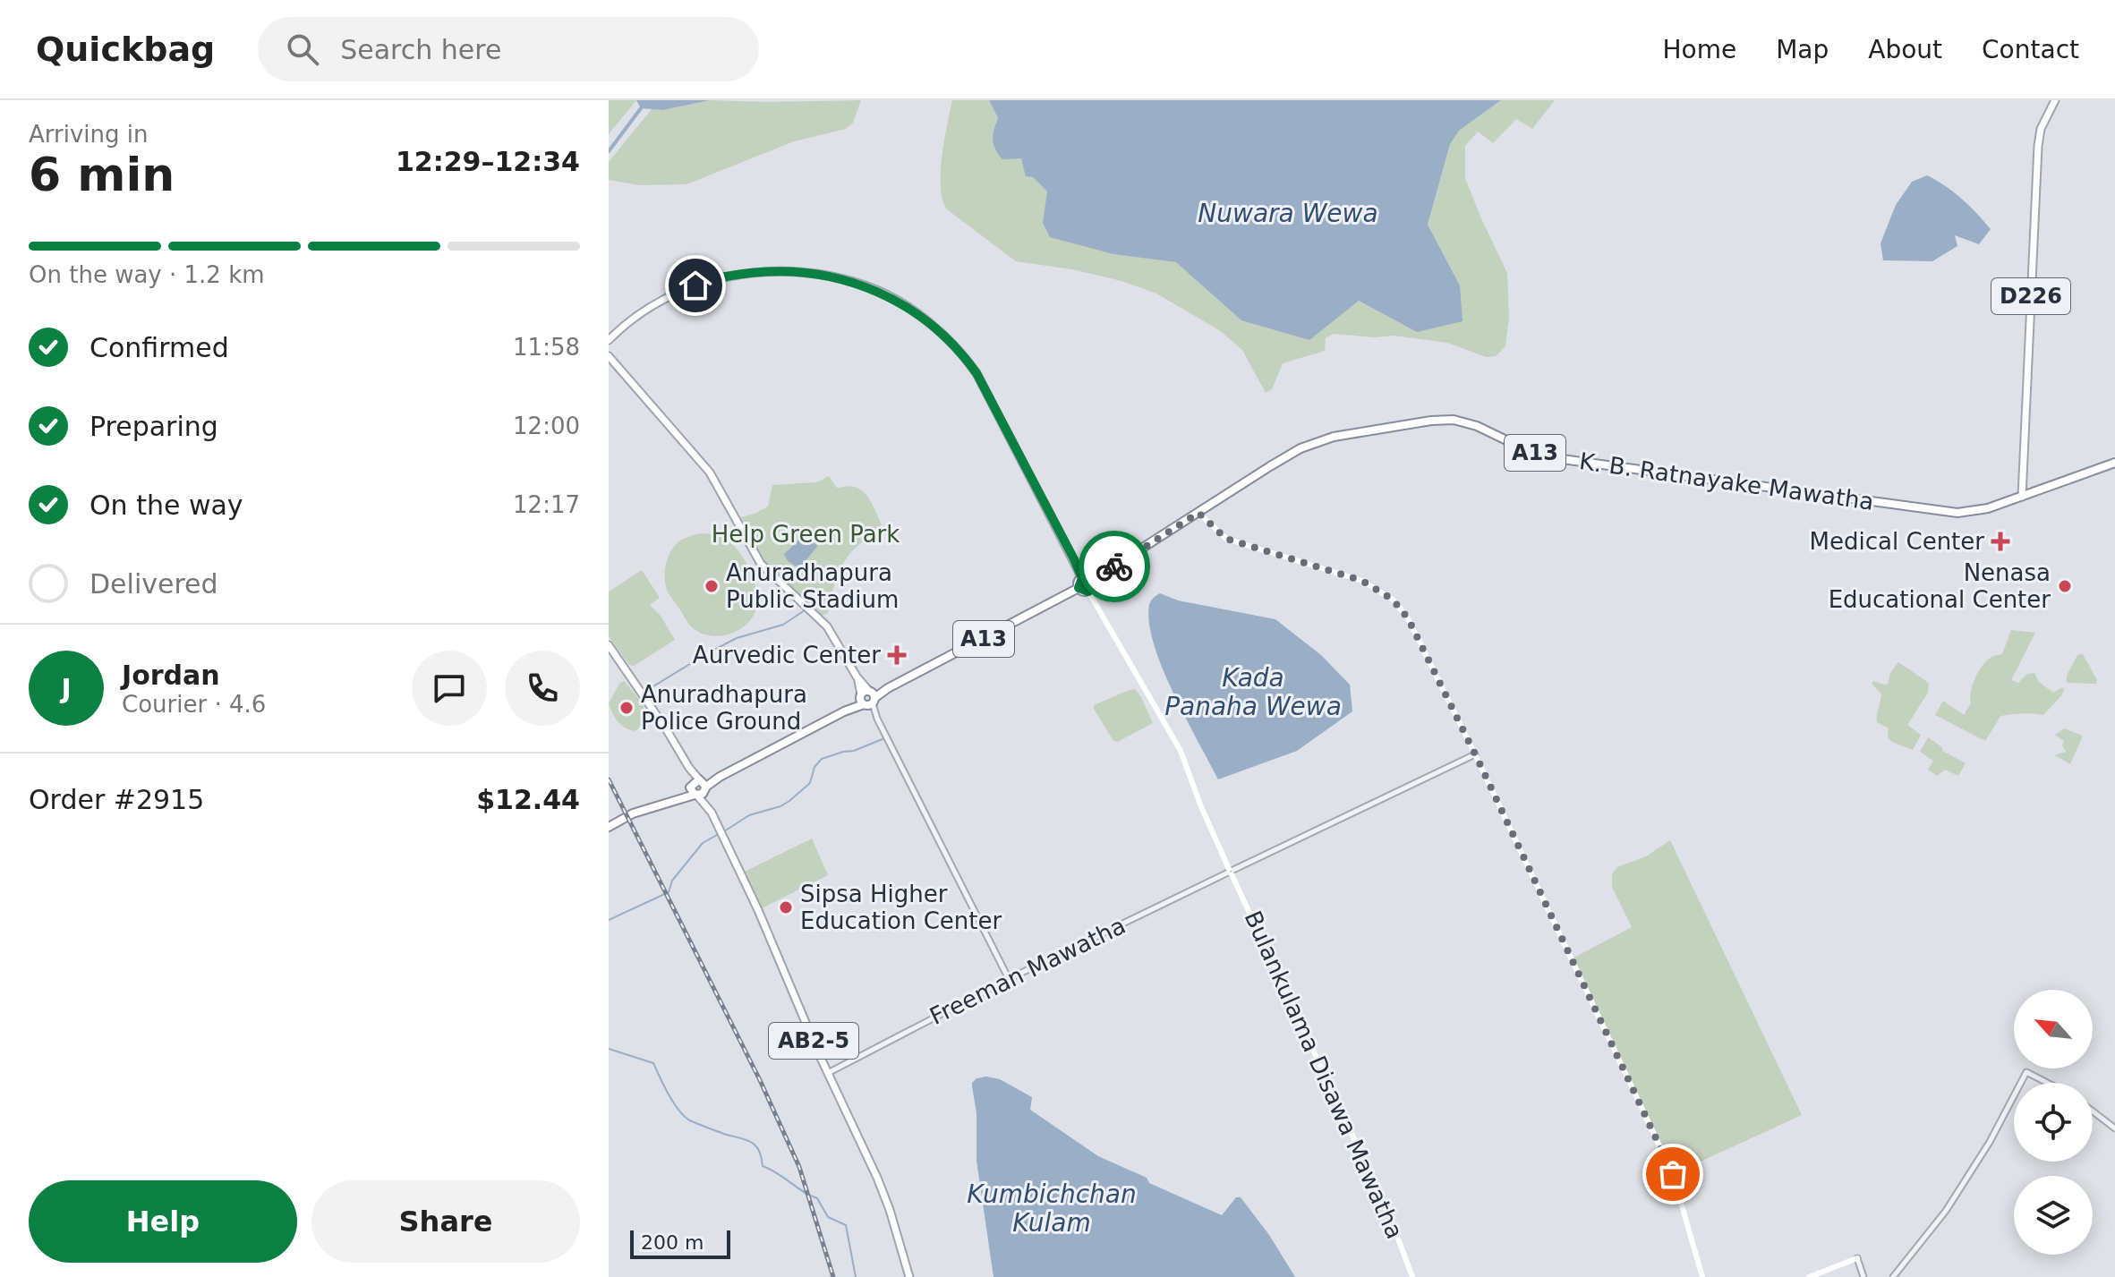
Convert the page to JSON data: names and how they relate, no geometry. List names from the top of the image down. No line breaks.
{"streets":{"highway":["A13","K. B. Ratnayake Mawatha"],"main road":["D226","AB2-5","Bulankulama Disawa Mawatha"],"street":["Freeman Mawatha"]},"crossings":[["D226","A13"],["D226","K. B. Ratnayake Mawatha"],["A13","K. B. Ratnayake Mawatha"],["A13","AB2-5"],["A13","Bulankulama Disawa Mawatha"],["K. B. Ratnayake Mawatha","Bulankulama Disawa Mawatha"],["Freeman Mawatha","AB2-5"],["Freeman Mawatha","Bulankulama Disawa Mawatha"]],"water":["Nuwara Wewa","Kada Panaha Wewa","Kumbichchan Kulam"],"parks":["Help Green Park"],"places":{"health":["Medical Center","Aurvedic Center"],"other":["Anuradhapura Public Stadium","Nenasa Educational Center","Anuradhapura Police Ground","Sipsa Higher Education Center"]},"scale_bar":"200 m","north":"top left","page":{"header":"Quickbag","search":"Search here","nav":["Home","Map","About","Contact"],"heading":["6 min","Arriving in","12:29–12:34"],"panel":["Jordan","Courier · 4.6","Order #2915","$12.44"],"bar":"On the way · 1.2 km","list":[["Confirmed","11:58"],["Preparing","12:00"],["On the way","12:17"],"Delivered"],"round":"J","buttons":["Help","Share"],"scale":"200 m"}}
